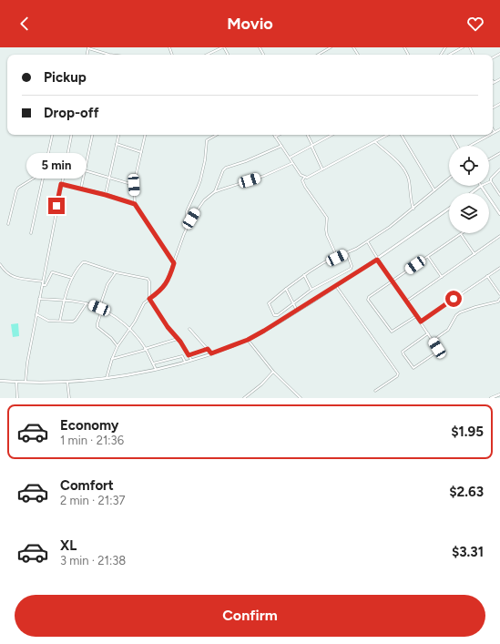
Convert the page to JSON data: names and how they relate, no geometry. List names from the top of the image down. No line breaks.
{"page":{"header":"Movio","banner":["Pickup","Drop-off"],"bubble":"5 min","list":[{"name":"Economy","note":"1 min · 21:36","value":"$1.95"},{"name":"Comfort","note":"2 min · 21:37","value":"$2.63"},{"name":"XL","note":"3 min · 21:38","value":"$3.31"}],"buttons":"Confirm"}}
